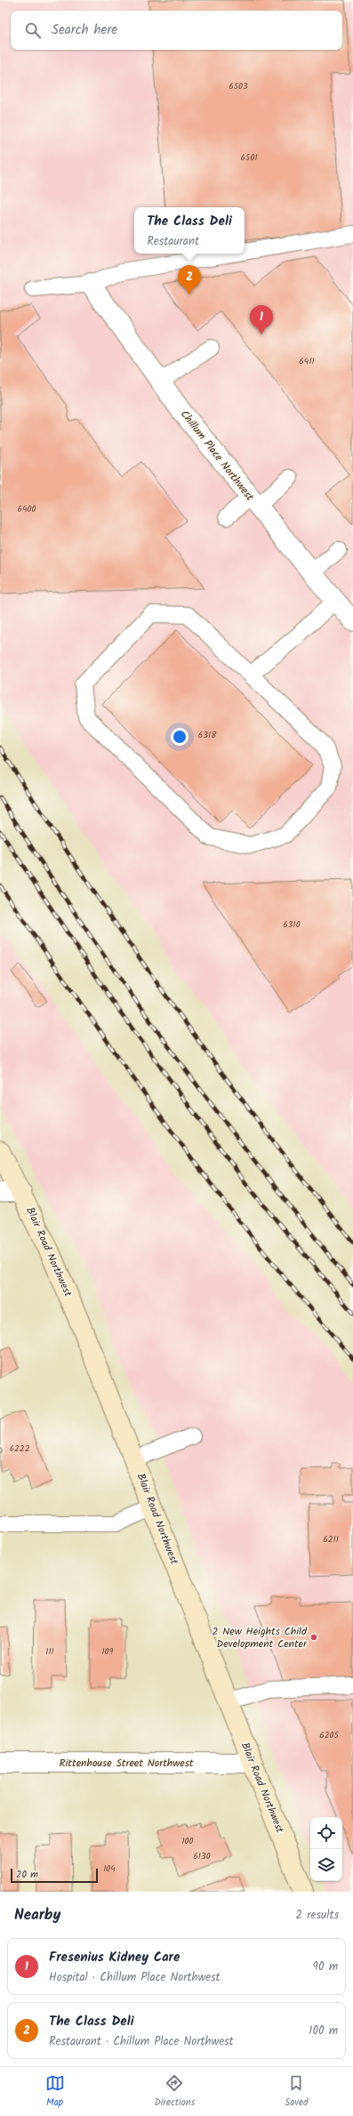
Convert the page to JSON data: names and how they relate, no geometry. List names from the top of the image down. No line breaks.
{"streets":{"main road":["Blair Road Northwest"],"street":["Chillum Place Northwest","Rittenhouse Street Northwest"]},"crossings":[["Blair Road Northwest","Rittenhouse Street Northwest"]],"places":["2 New Heights Child Development Center"],"house_numbers":["6503","6501","6411","6400","6318","6310","6222","6211","111","109","6205","100","6130","104"],"scale_bar":"20 m","page":{"search":"Search here","popup":["The Class Deli","Restaurant"],"pins":["2","1"],"scale":"20 m","heading":["Nearby","2 results"],"list":[{"mark":"1","name":"Fresenius Kidney Care","note":"Hospital · Chillum Place Northwest","value":"90 m"},{"mark":"2","name":"The Class Deli","note":"Restaurant · Chillum Place Northwest","value":"100 m"}],"nav":["Map","Directions","Saved"]}}
